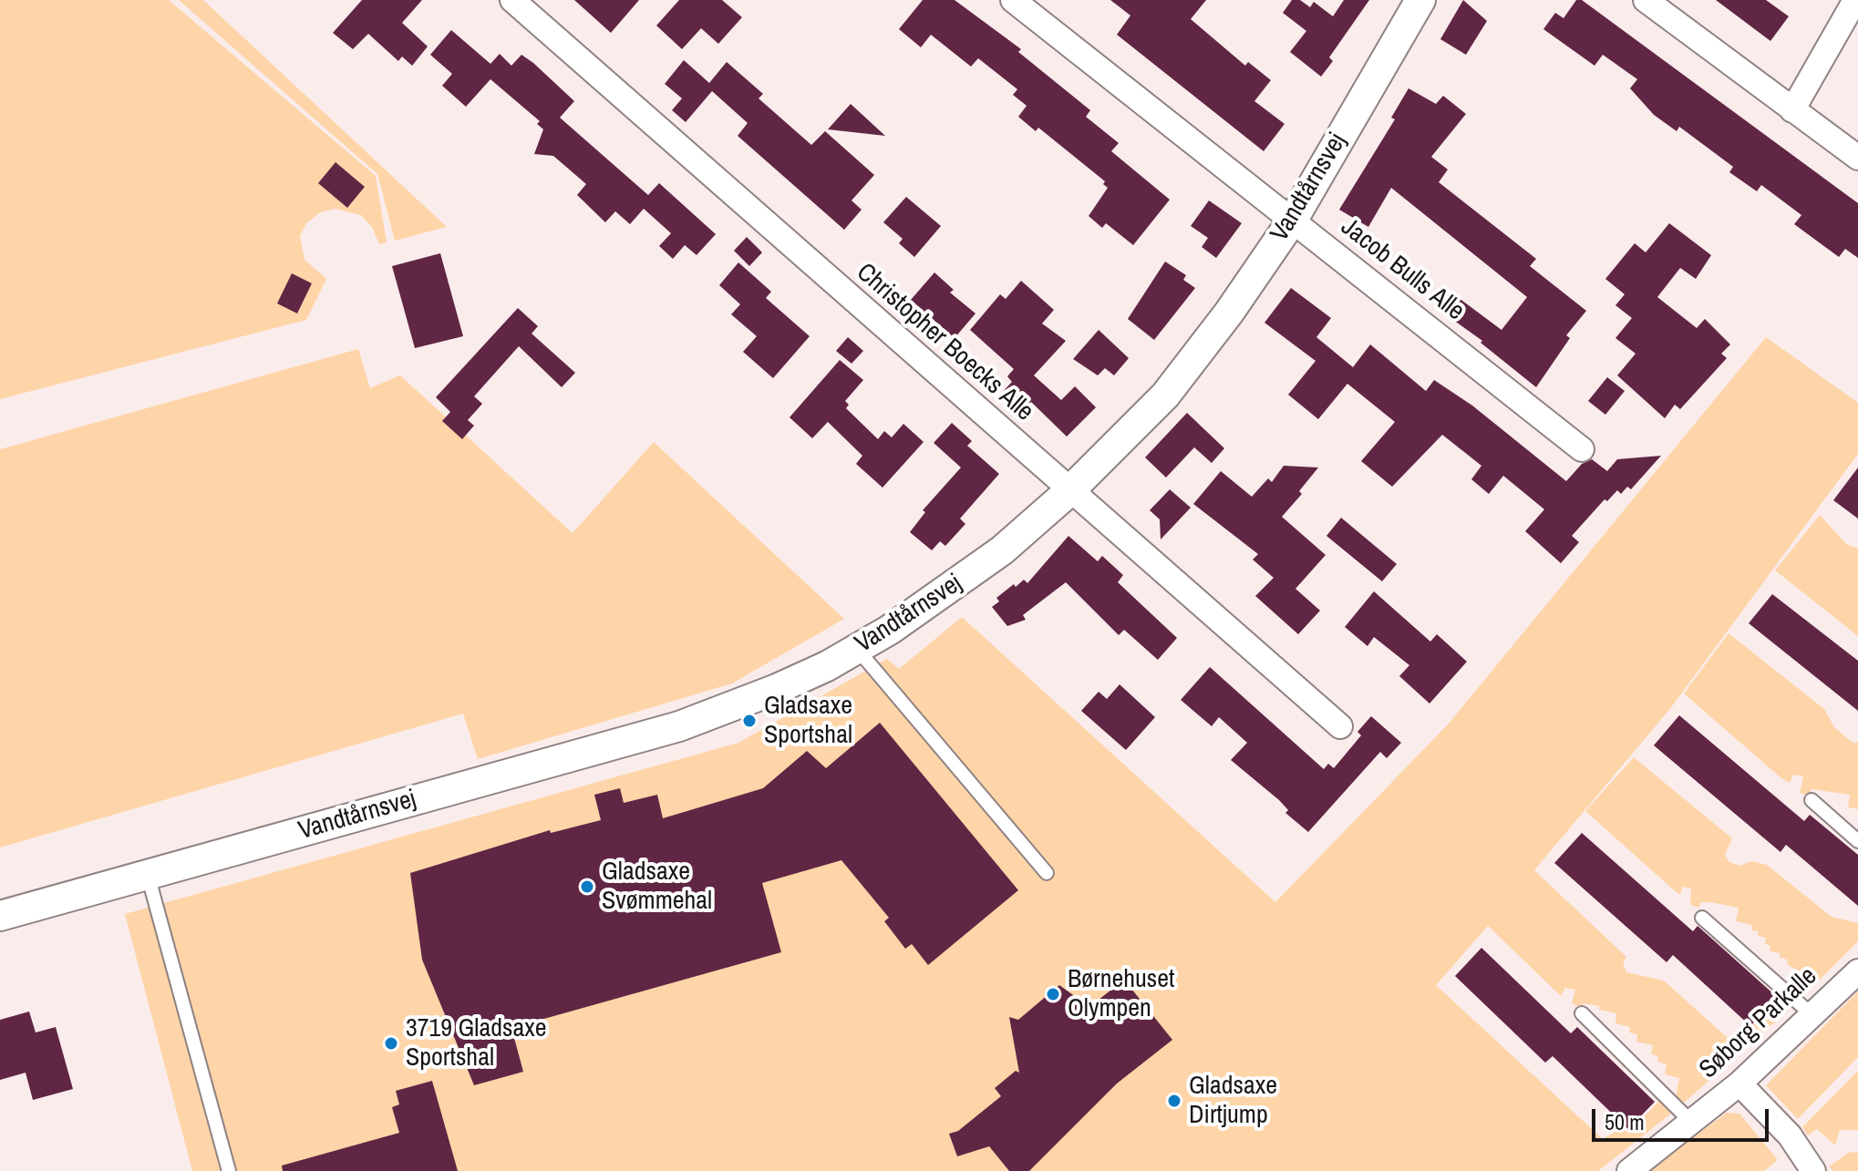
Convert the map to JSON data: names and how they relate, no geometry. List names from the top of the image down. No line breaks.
{"streets":{"street":["Vandtårnsvej","Jacob Bulls Alle","Christopher Boecks Alle","Søborg Parkalle"]},"crossings":[["Vandtårnsvej","Jacob Bulls Alle"],["Vandtårnsvej","Christopher Boecks Alle"]],"places":["Gladsaxe Sportshal","Gladsaxe Svømmehal","Børnehuset Olympen","3719 Gladsaxe Sportshal","Gladsaxe Dirtjump"],"scale_bar":"50 m"}
